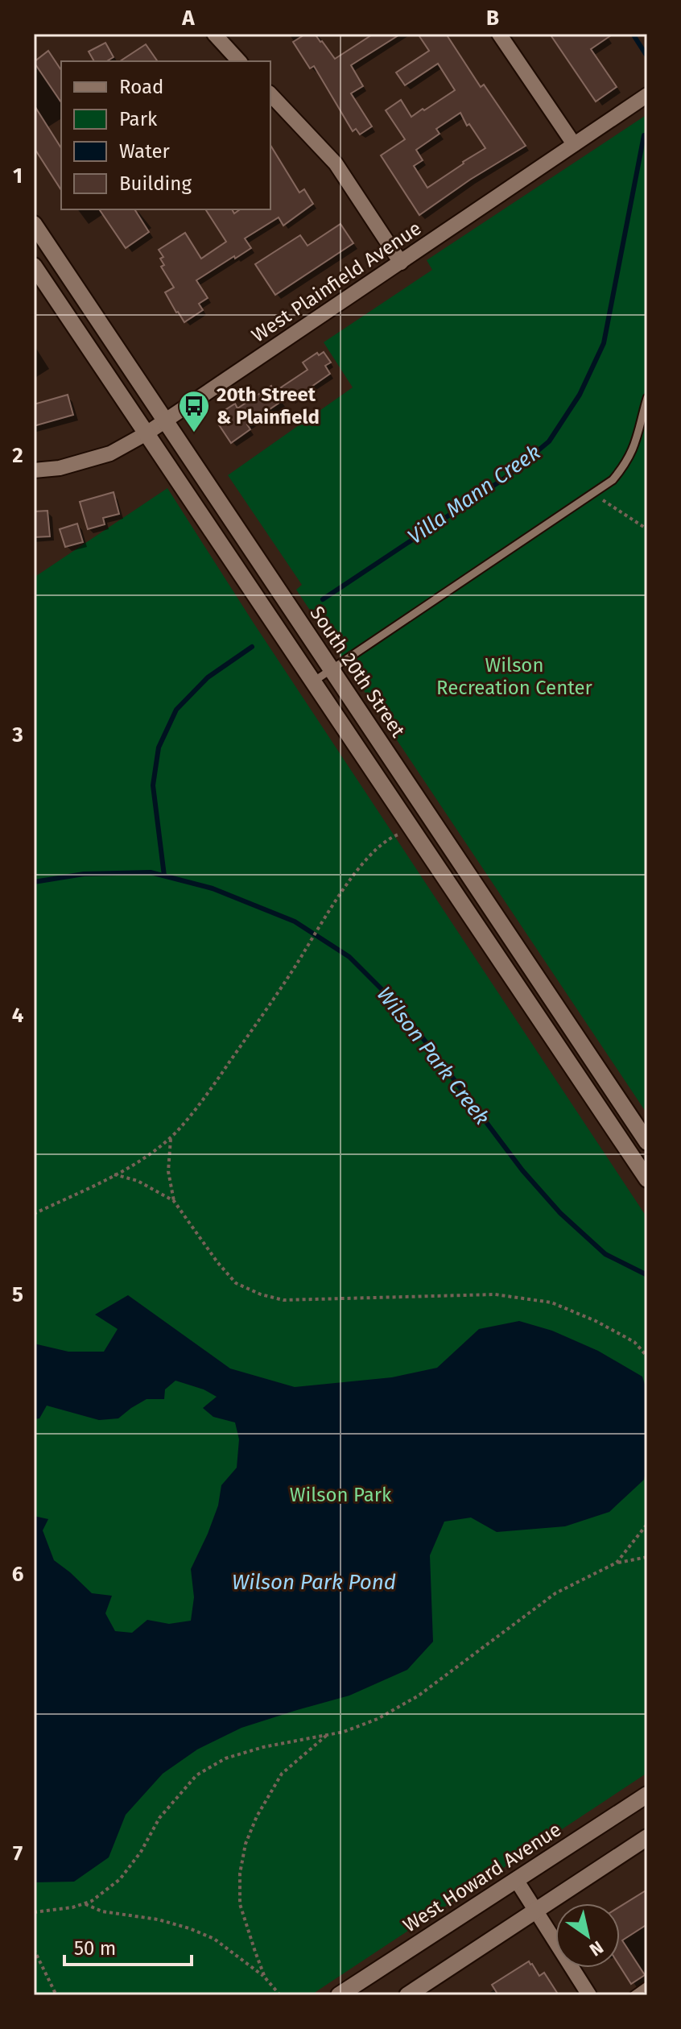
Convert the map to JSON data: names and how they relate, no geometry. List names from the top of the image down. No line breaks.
{"streets":{"street":["West Plainfield Avenue","South 20th Street","West Howard Avenue"]},"crossings":[["West Plainfield Avenue","South 20th Street"]],"water":["Villa Mann Creek","Wilson Park Creek","Wilson Park Pond"],"parks":["Wilson Recreation Center","Wilson Park"],"places":{"bus stop":["20th Street & Plainfield"]},"legend":["Road","Park","Water","Building"],"scale_bar":"50 m","north":"bottom right","grid":{"columns":["A","B"],"rows":["1","2","3","4","5","6","7"]}}
